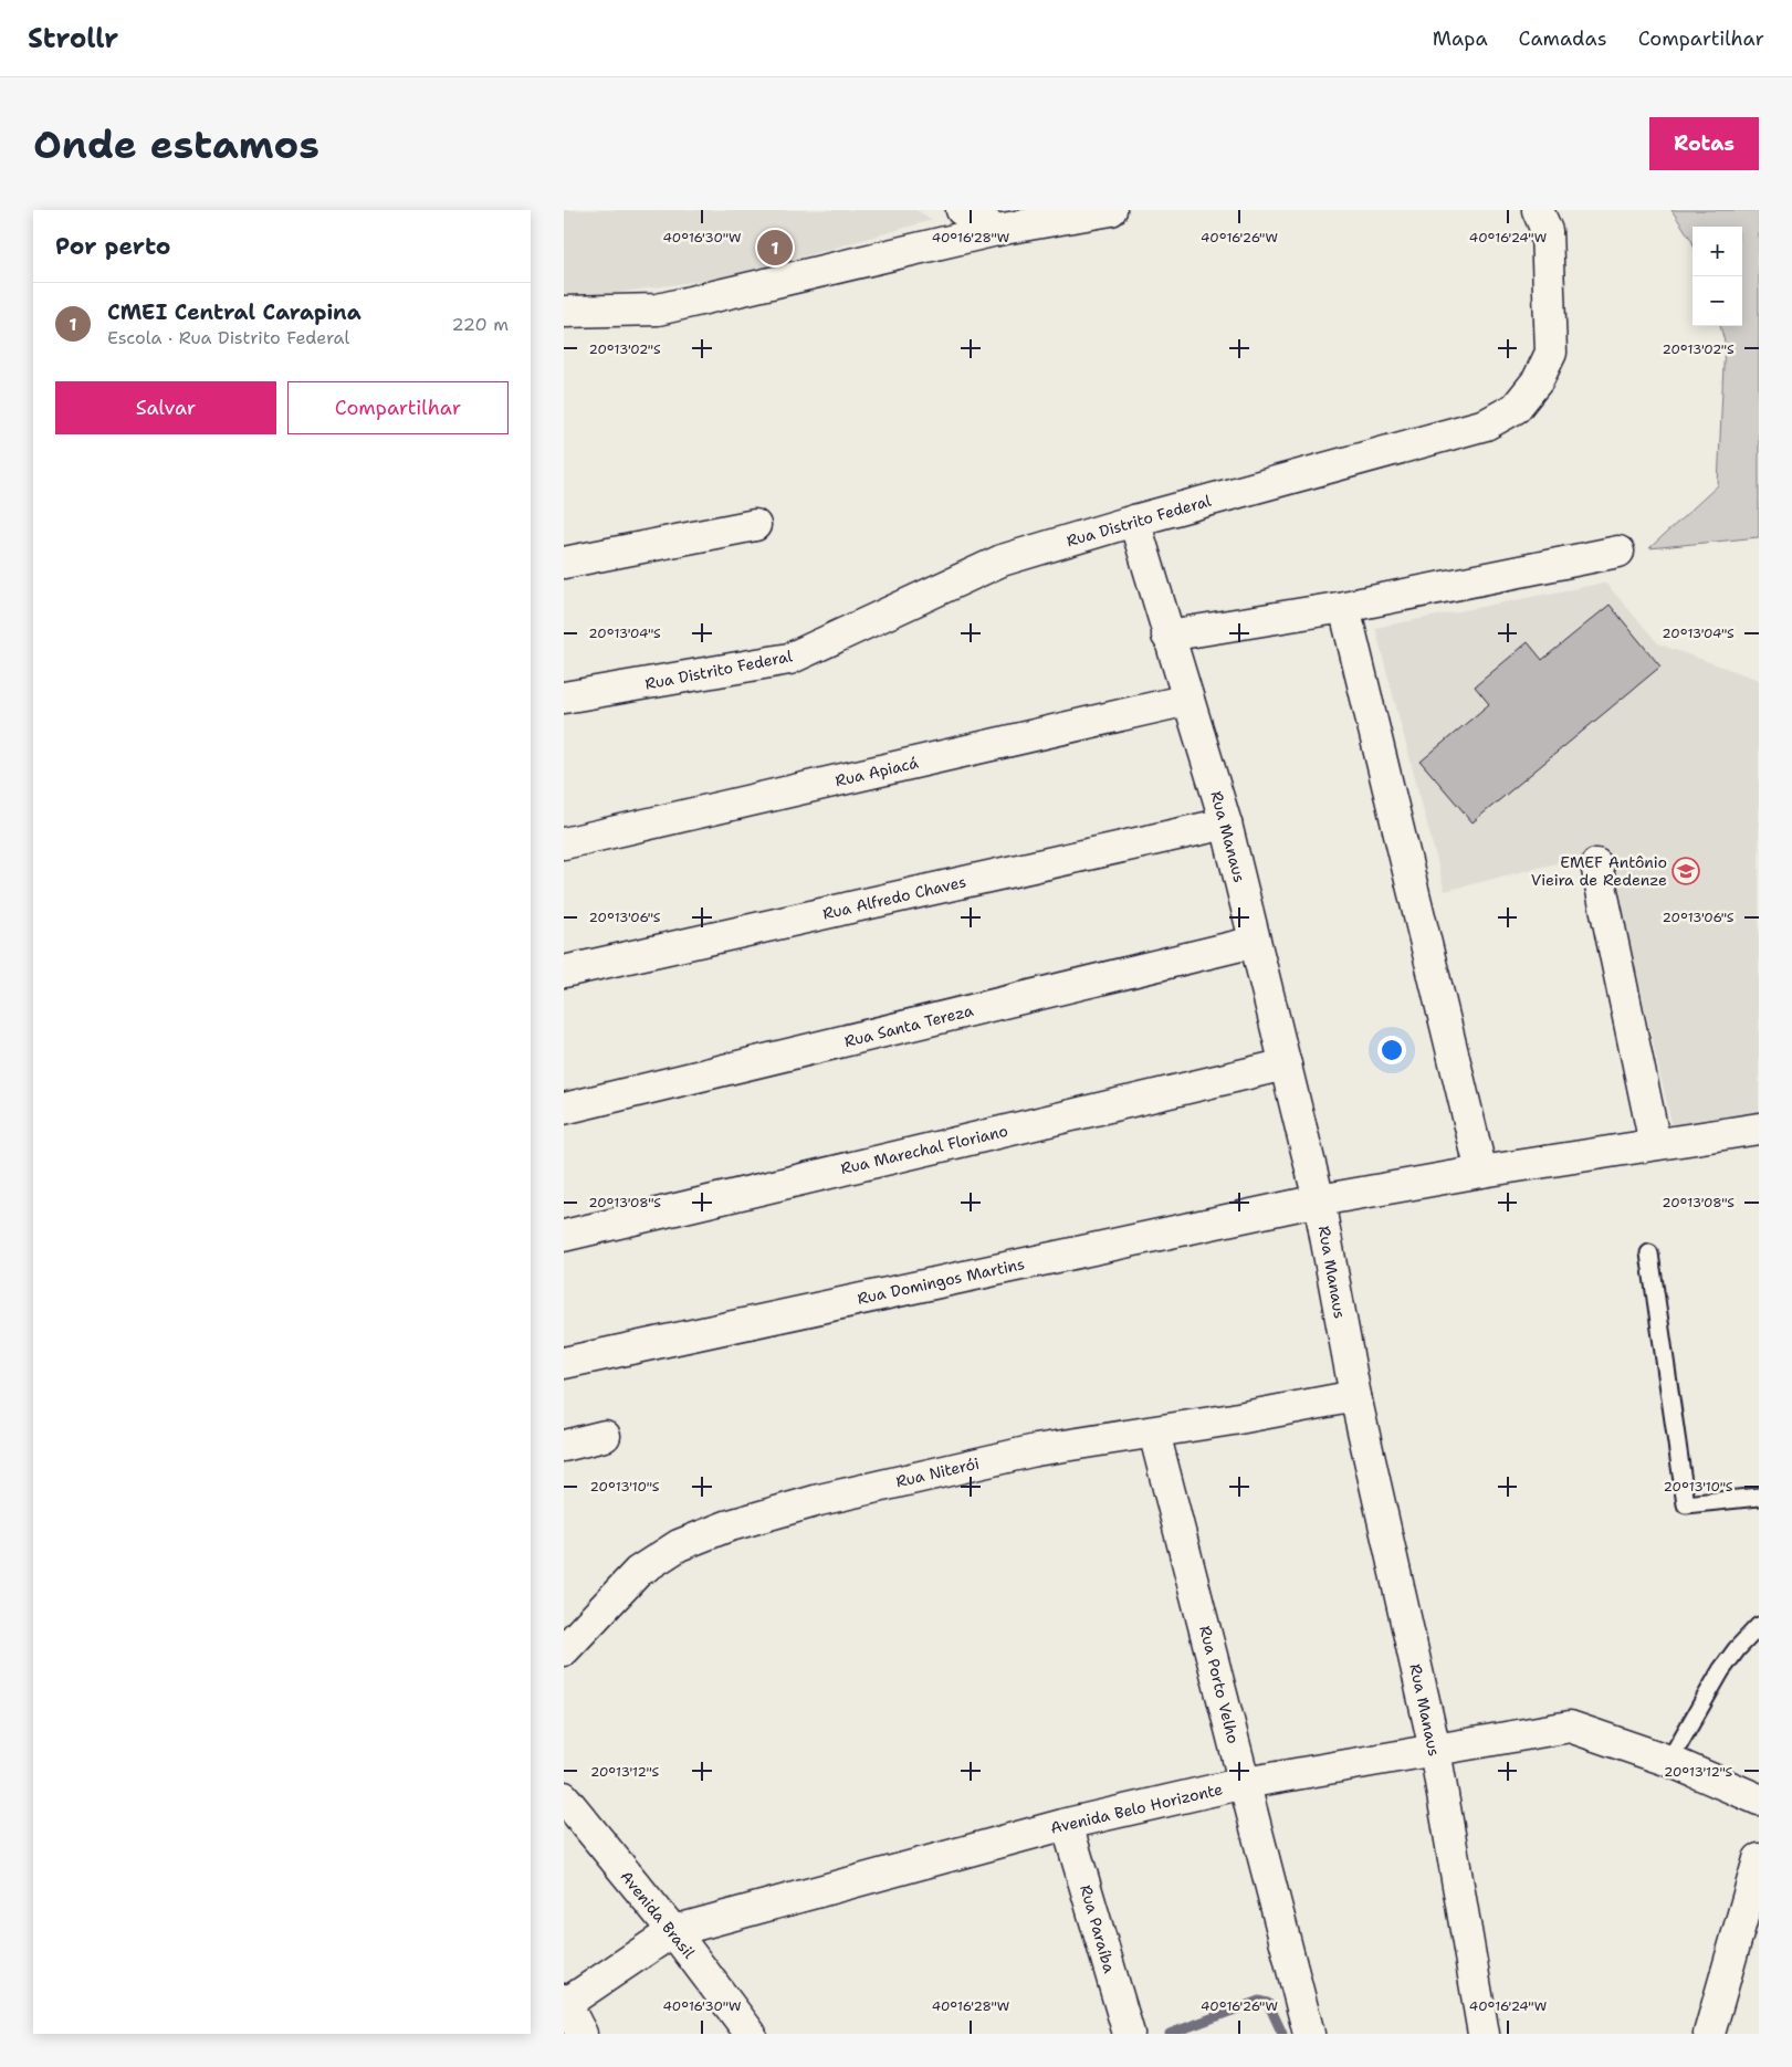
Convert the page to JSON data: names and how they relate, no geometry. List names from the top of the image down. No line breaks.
{"streets":{"street":["Rua Distrito Federal","Rua Apiacá","Rua Manaus","Rua Alfredo Chaves","Rua Santa Tereza","Rua Marechal Floriano","Rua Domingos Martins","Rua Niterói","Rua Porto Velho","Avenida Belo Horizonte","Avenida Brasil","Rua Paraíba"]},"crossings":[["Rua Distrito Federal","Rua Manaus"],["Rua Apiacá","Rua Manaus"],["Rua Manaus","Rua Alfredo Chaves"],["Rua Manaus","Rua Santa Tereza"],["Rua Manaus","Rua Marechal Floriano"],["Rua Manaus","Rua Domingos Martins"],["Rua Manaus","Rua Niterói"],["Rua Manaus","Avenida Belo Horizonte"],["Rua Niterói","Rua Porto Velho"],["Rua Porto Velho","Avenida Belo Horizonte"],["Avenida Belo Horizonte","Avenida Brasil"],["Avenida Belo Horizonte","Rua Paraíba"]],"places":{"school or university":["EMEF Antônio Vieira de Redenze"]},"page":{"header":"Strollr","nav":["Mapa","Camadas","Compartilhar"],"buttons":["Rotas",["Salvar","Compartilhar"]],"title":"Onde estamos","heading":"Por perto","map_buttons":["+","−"],"pins":"1","list":[{"mark":"1","name":"CMEI Central Carapina","note":"Escola · Rua Distrito Federal","value":"220 m"}]},"coordinates":["40°16'30\"W","40°16'28\"W","40°16'26\"W","40°16'24\"W","20°13'02\"S","20°13'04\"S","20°13'06\"S","20°13'08\"S","20°13'10\"S","20°13'12\"S"]}
